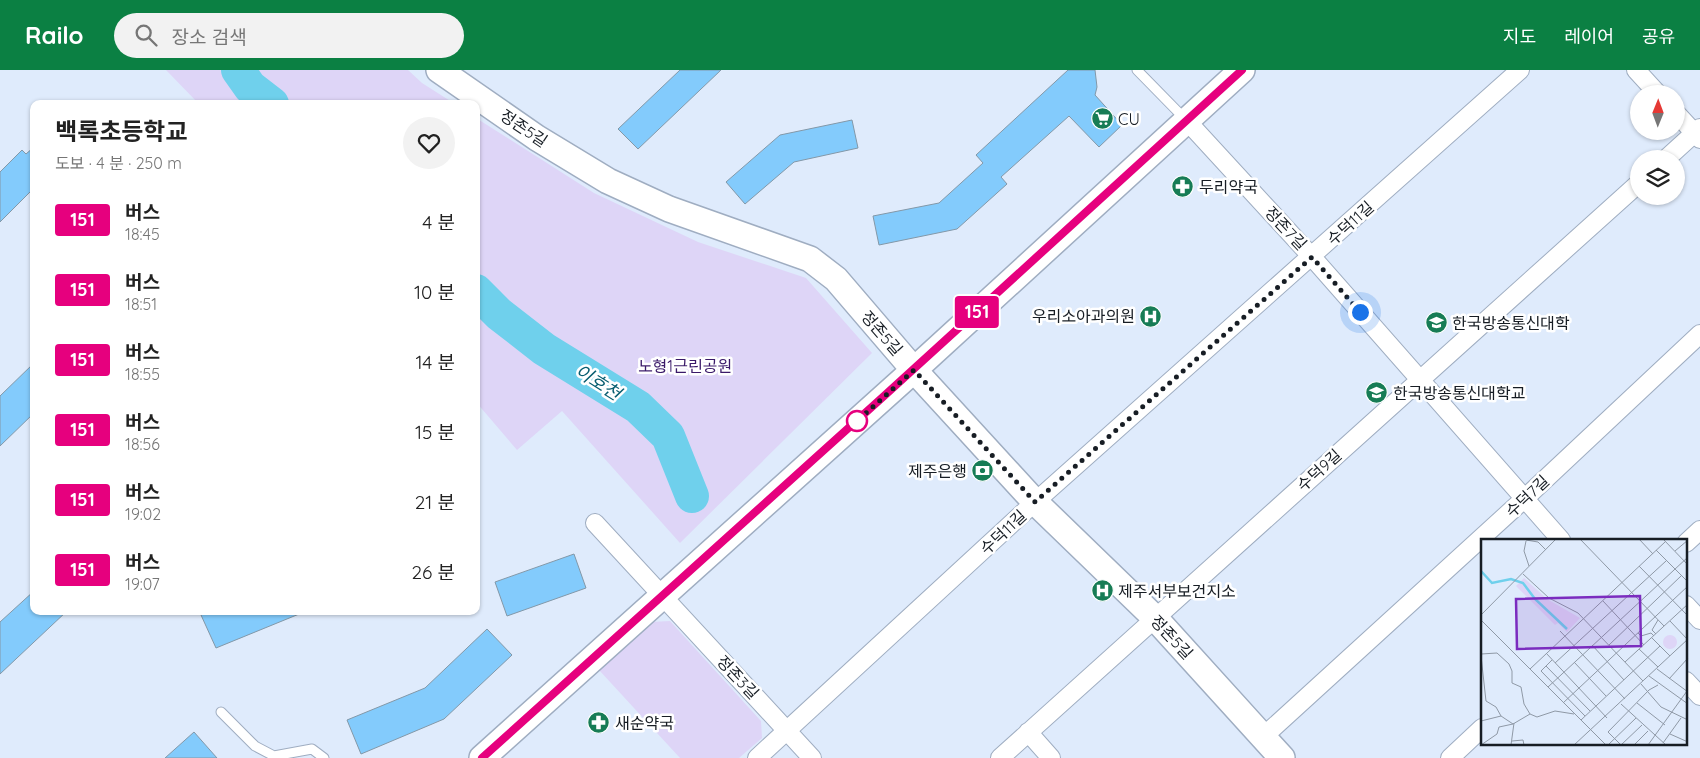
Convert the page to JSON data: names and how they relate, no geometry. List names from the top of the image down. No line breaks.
{"streets":{"street":["정존5길","수덕11길","정존7길","수덕9길","수덕7길","정존3길"]},"crossings":[["정존5길","수덕11길"],["정존5길","수덕9길"],["정존5길","수덕7길"],["수덕11길","정존7길"],["수덕11길","정존3길"],["정존7길","수덕9길"],["정존7길","수덕7길"]],"water":["이호천"],"parks":["노형1근린공원"],"places":{"supermarket":["CU"],"pharmacy":["두리약국","새순약국"],"hospital":["우리소아과의원","제주서부보건지소"],"school or university":["한국방송통신대학","한국방송통신대학교"],"bank":["제주은행"]},"lines":["bus line 151"],"north":"top","page":{"header":"Railo","search":"장소 검색","nav":["지도","레이어","공유"],"on_map":"151","heading":["백록초등학교","도보 · 4 분 · 250 m"],"list":[{"mark":"151","name":"버스","note":"18:45","value":"4 분"},{"mark":"151","name":"버스","note":"18:51","value":"10 분"},{"mark":"151","name":"버스","note":"18:55","value":"14 분"},{"mark":"151","name":"버스","note":"18:56","value":"15 분"},{"mark":"151","name":"버스","note":"19:02","value":"21 분"},{"mark":"151","name":"버스","note":"19:07","value":"26 분"}]}}
